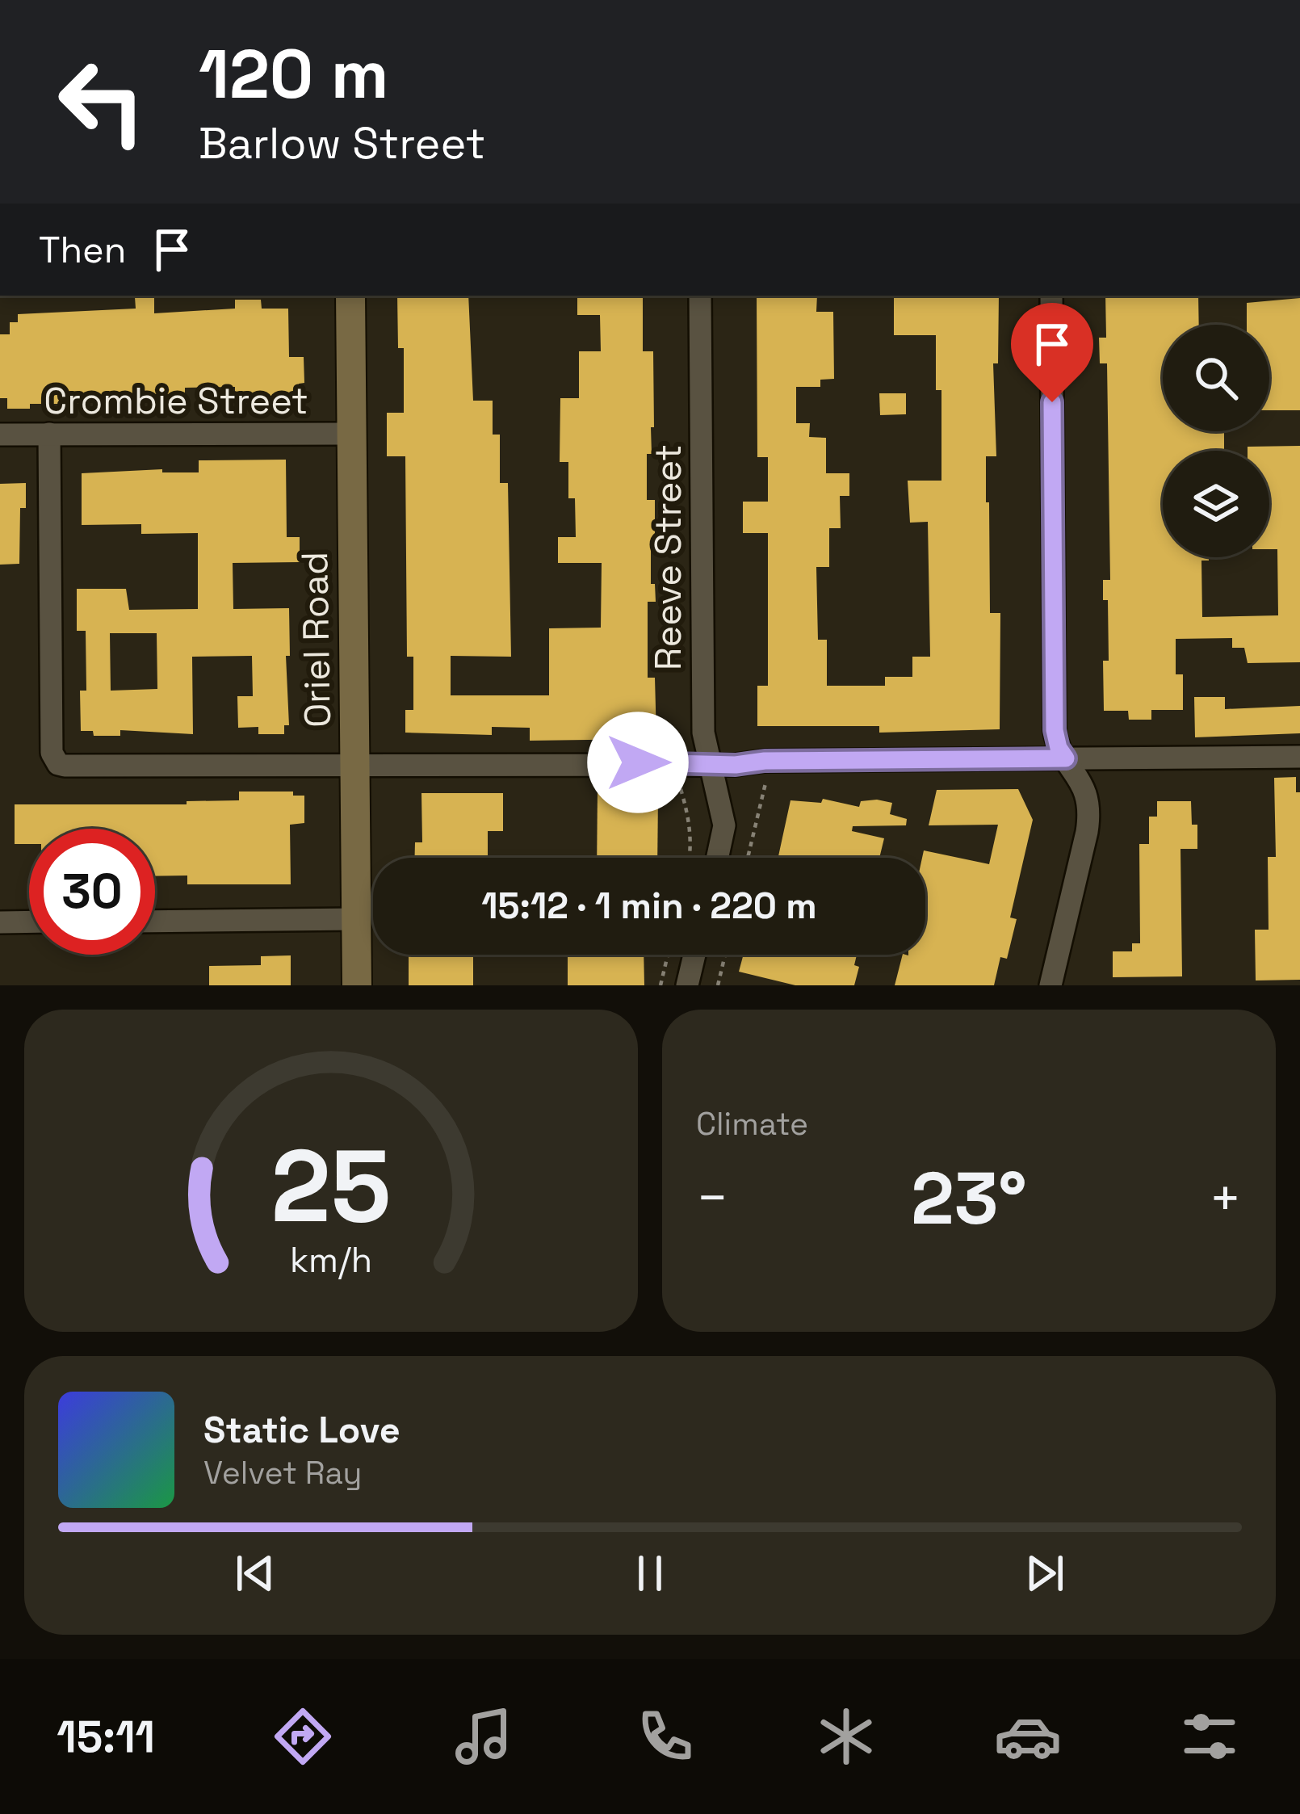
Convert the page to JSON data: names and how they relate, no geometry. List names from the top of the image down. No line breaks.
{"streets":{"street":["Crombie Street","Reeve Street","Oriel Road"]},"crossings":[["Crombie Street","Oriel Road"]],"page":{"turn":["120 m","Barlow Street"],"then":"Then","limit":"30","trip":"15:12 · 1 min · 220 m","tile":"Climate","heat":["−","23°","+"],"song":["Static Love","Velvet Ray"],"tabs":"15:11","gauge":["25","km/h"]}}
